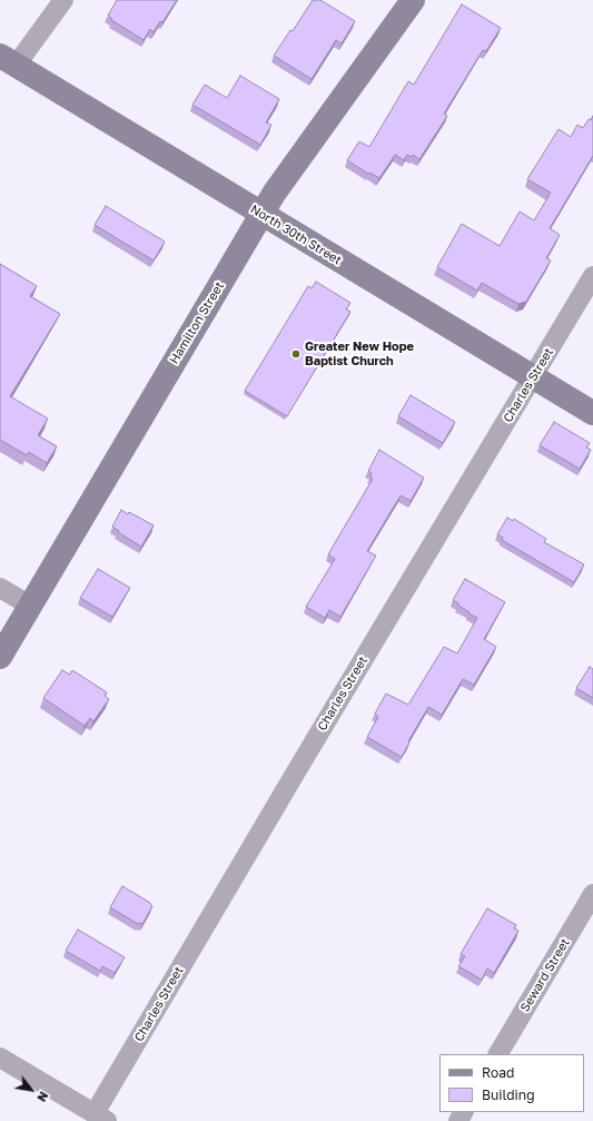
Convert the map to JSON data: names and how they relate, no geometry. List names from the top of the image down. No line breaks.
{"streets":{"main road":["North 30th Street","Hamilton Street"],"street":["Charles Street","Seward Street"]},"crossings":[["North 30th Street","Hamilton Street"],["North 30th Street","Charles Street"]],"places":["Greater New Hope Baptist Church"],"legend":["Road","Building"],"north":"bottom right"}
